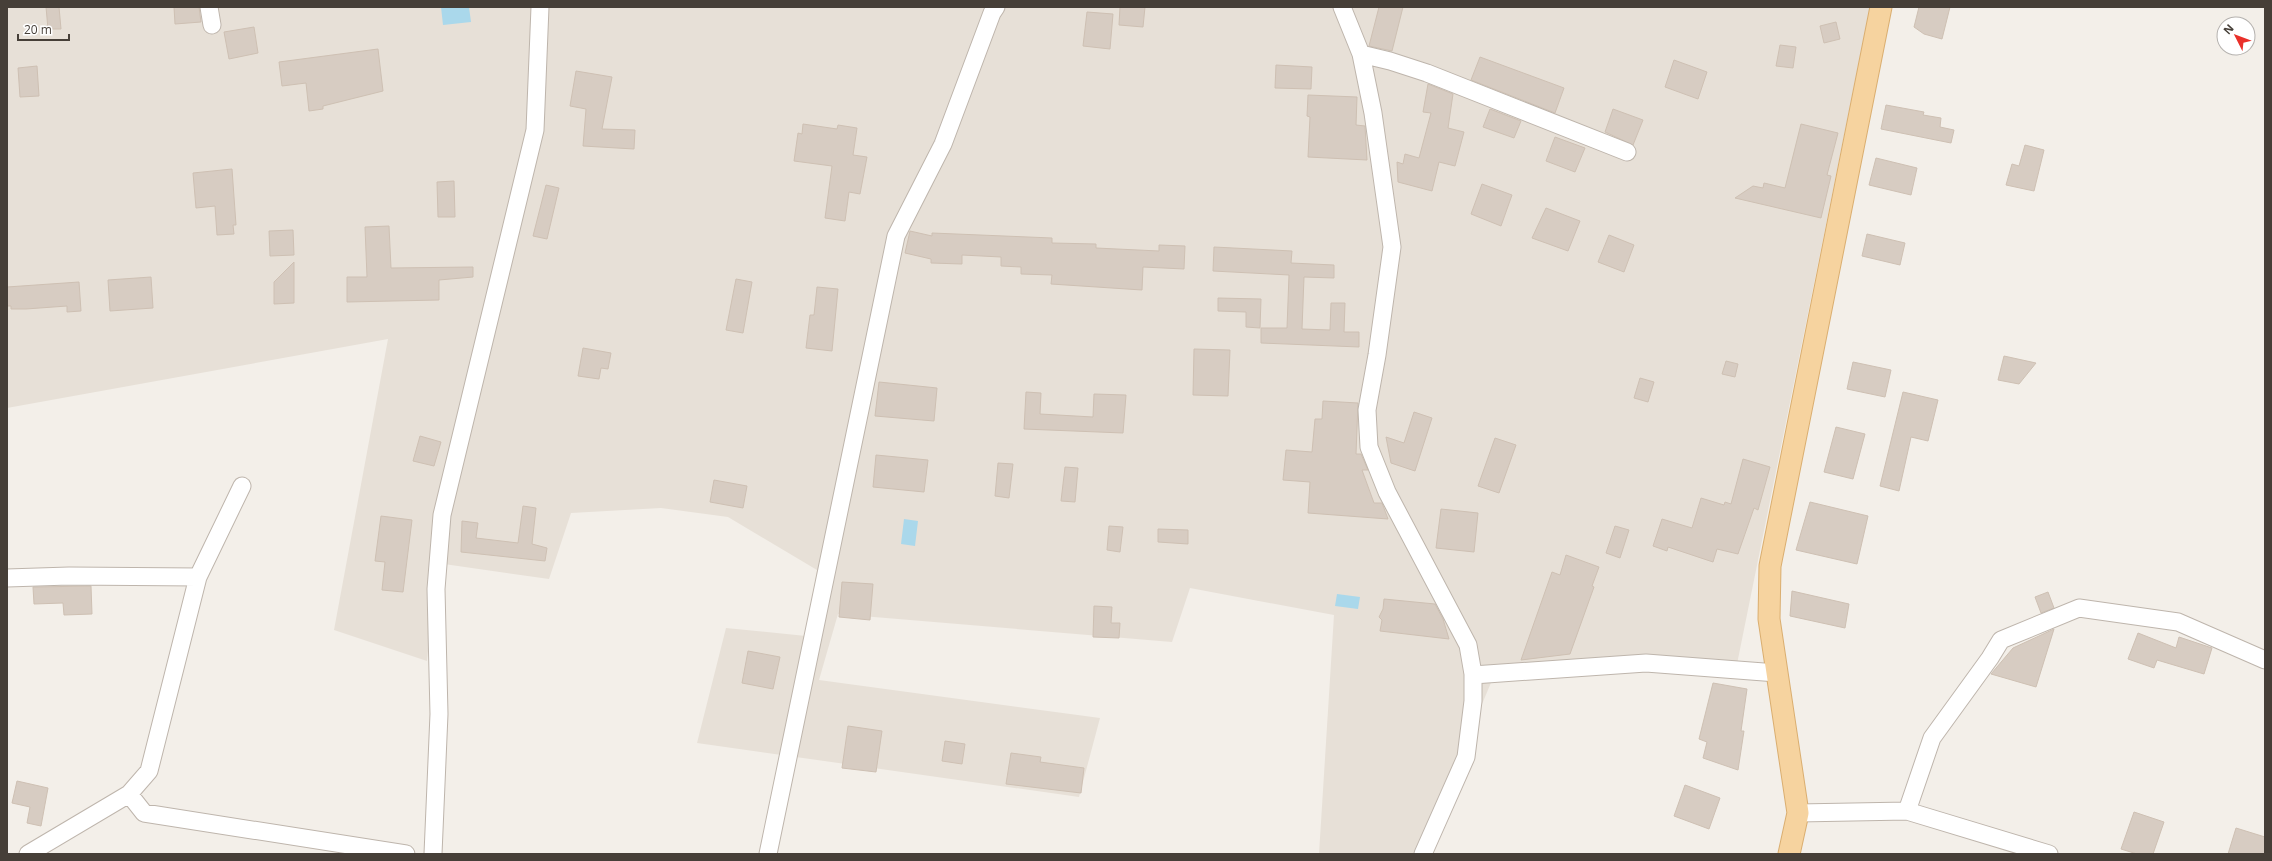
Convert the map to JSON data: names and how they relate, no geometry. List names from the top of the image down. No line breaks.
{"scale_bar":"20 m","north":"top left"}
